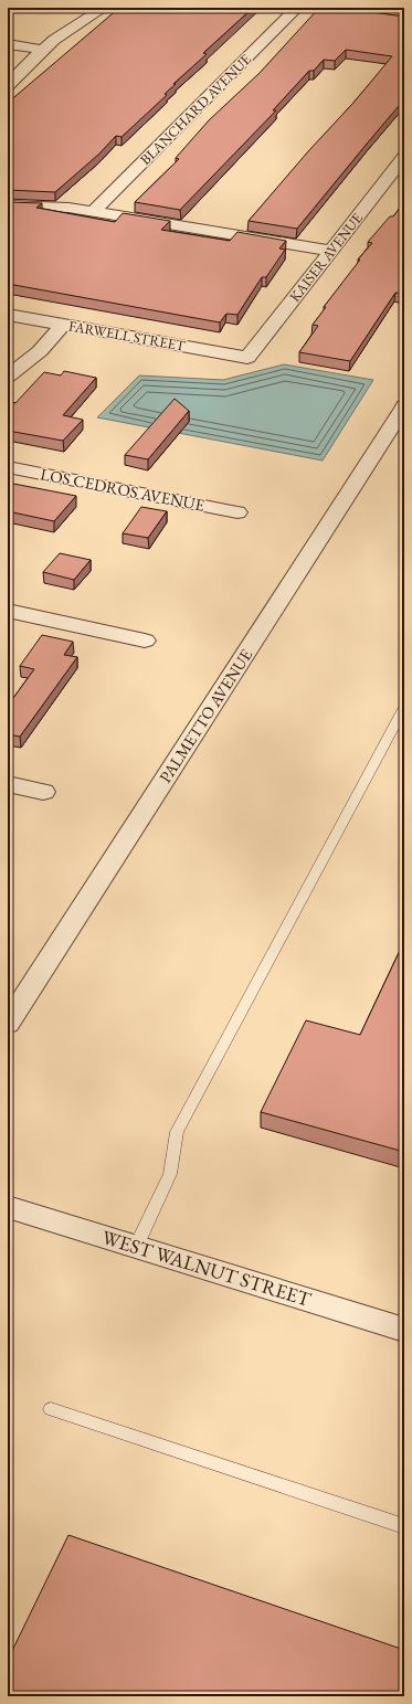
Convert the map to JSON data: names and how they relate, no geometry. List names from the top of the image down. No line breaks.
{"streets":{"street":["BLANCHARD AVENUE","KAISER AVENUE","FARWELL STREET","LOS CEDROS AVENUE","PALMETTO AVENUE","WEST WALNUT STREET"]},"crossings":[["KAISER AVENUE","FARWELL STREET"]]}
